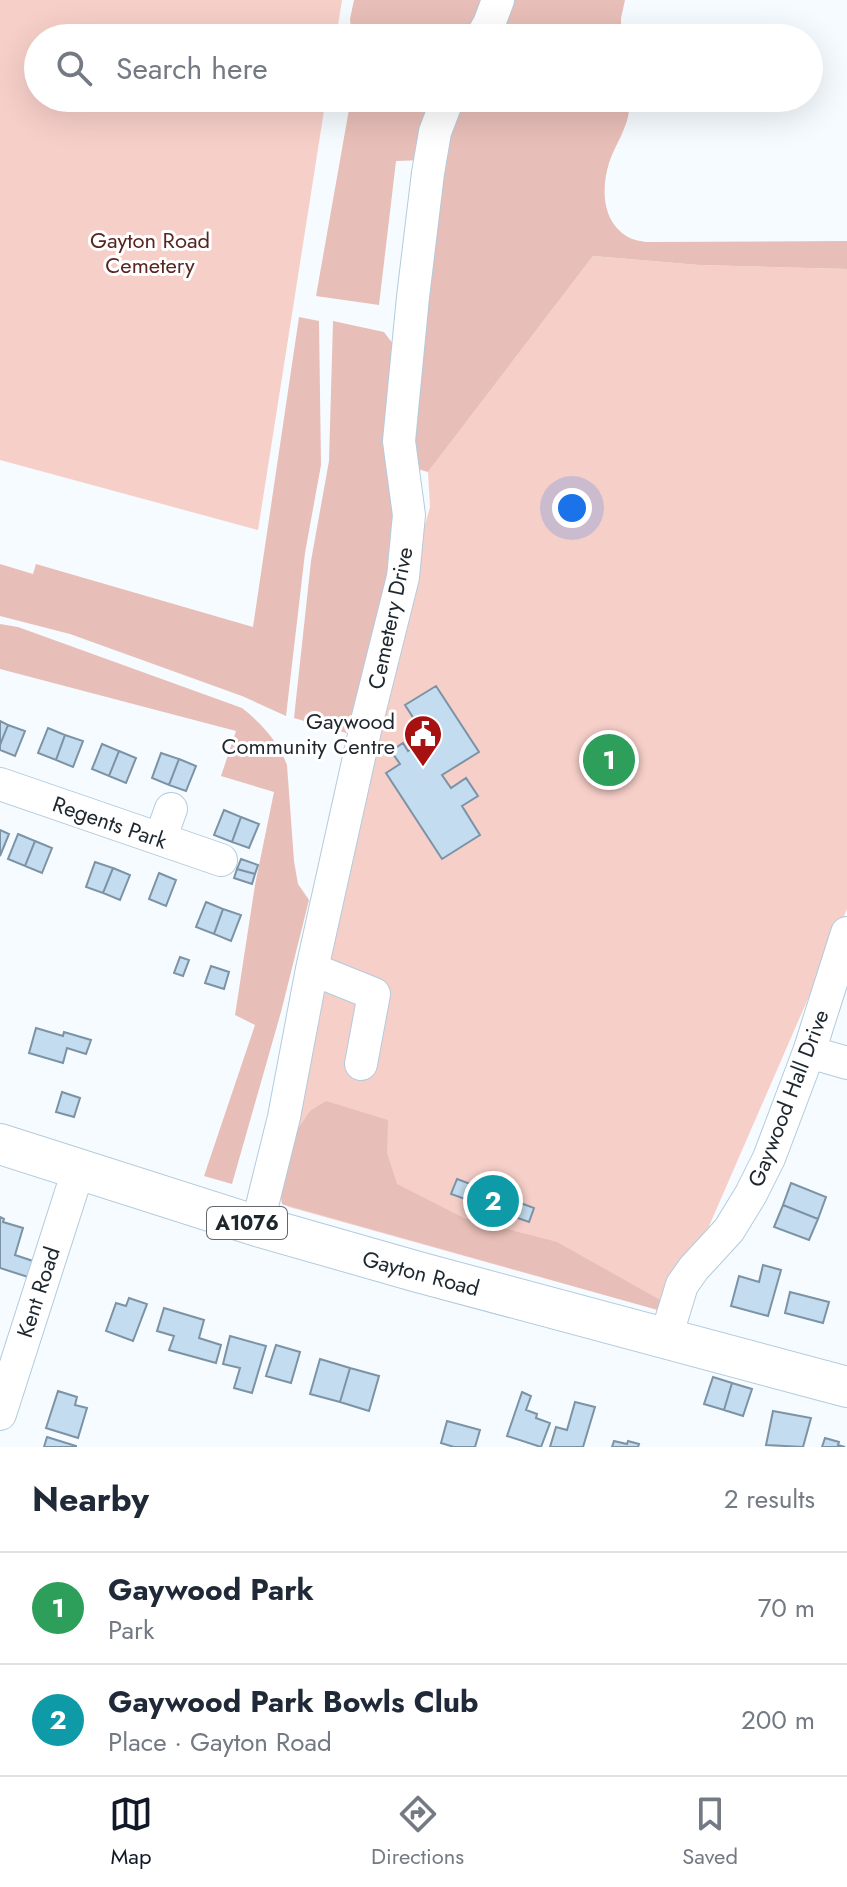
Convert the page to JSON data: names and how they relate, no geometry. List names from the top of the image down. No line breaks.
{"streets":{"main road":["A1076","Gayton Road"],"street":["Cemetery Drive","Regents Park","Gaywood Hall Drive","Kent Road"]},"crossings":[["Cemetery Drive","Gayton Road"],["Gaywood Hall Drive","Gayton Road"],["Gayton Road","Kent Road"]],"parks":["Gayton Road Cemetery"],"places":{"public building":["Gaywood Community Centre"]},"page":{"search":"Search here","pins":["1","2"],"heading":["Nearby","2 results"],"list":[{"mark":"1","name":"Gaywood Park","note":"Park","value":"70 m"},{"mark":"2","name":"Gaywood Park Bowls Club","note":"Place · Gayton Road","value":"200 m"}],"nav":["Map","Directions","Saved"]}}
